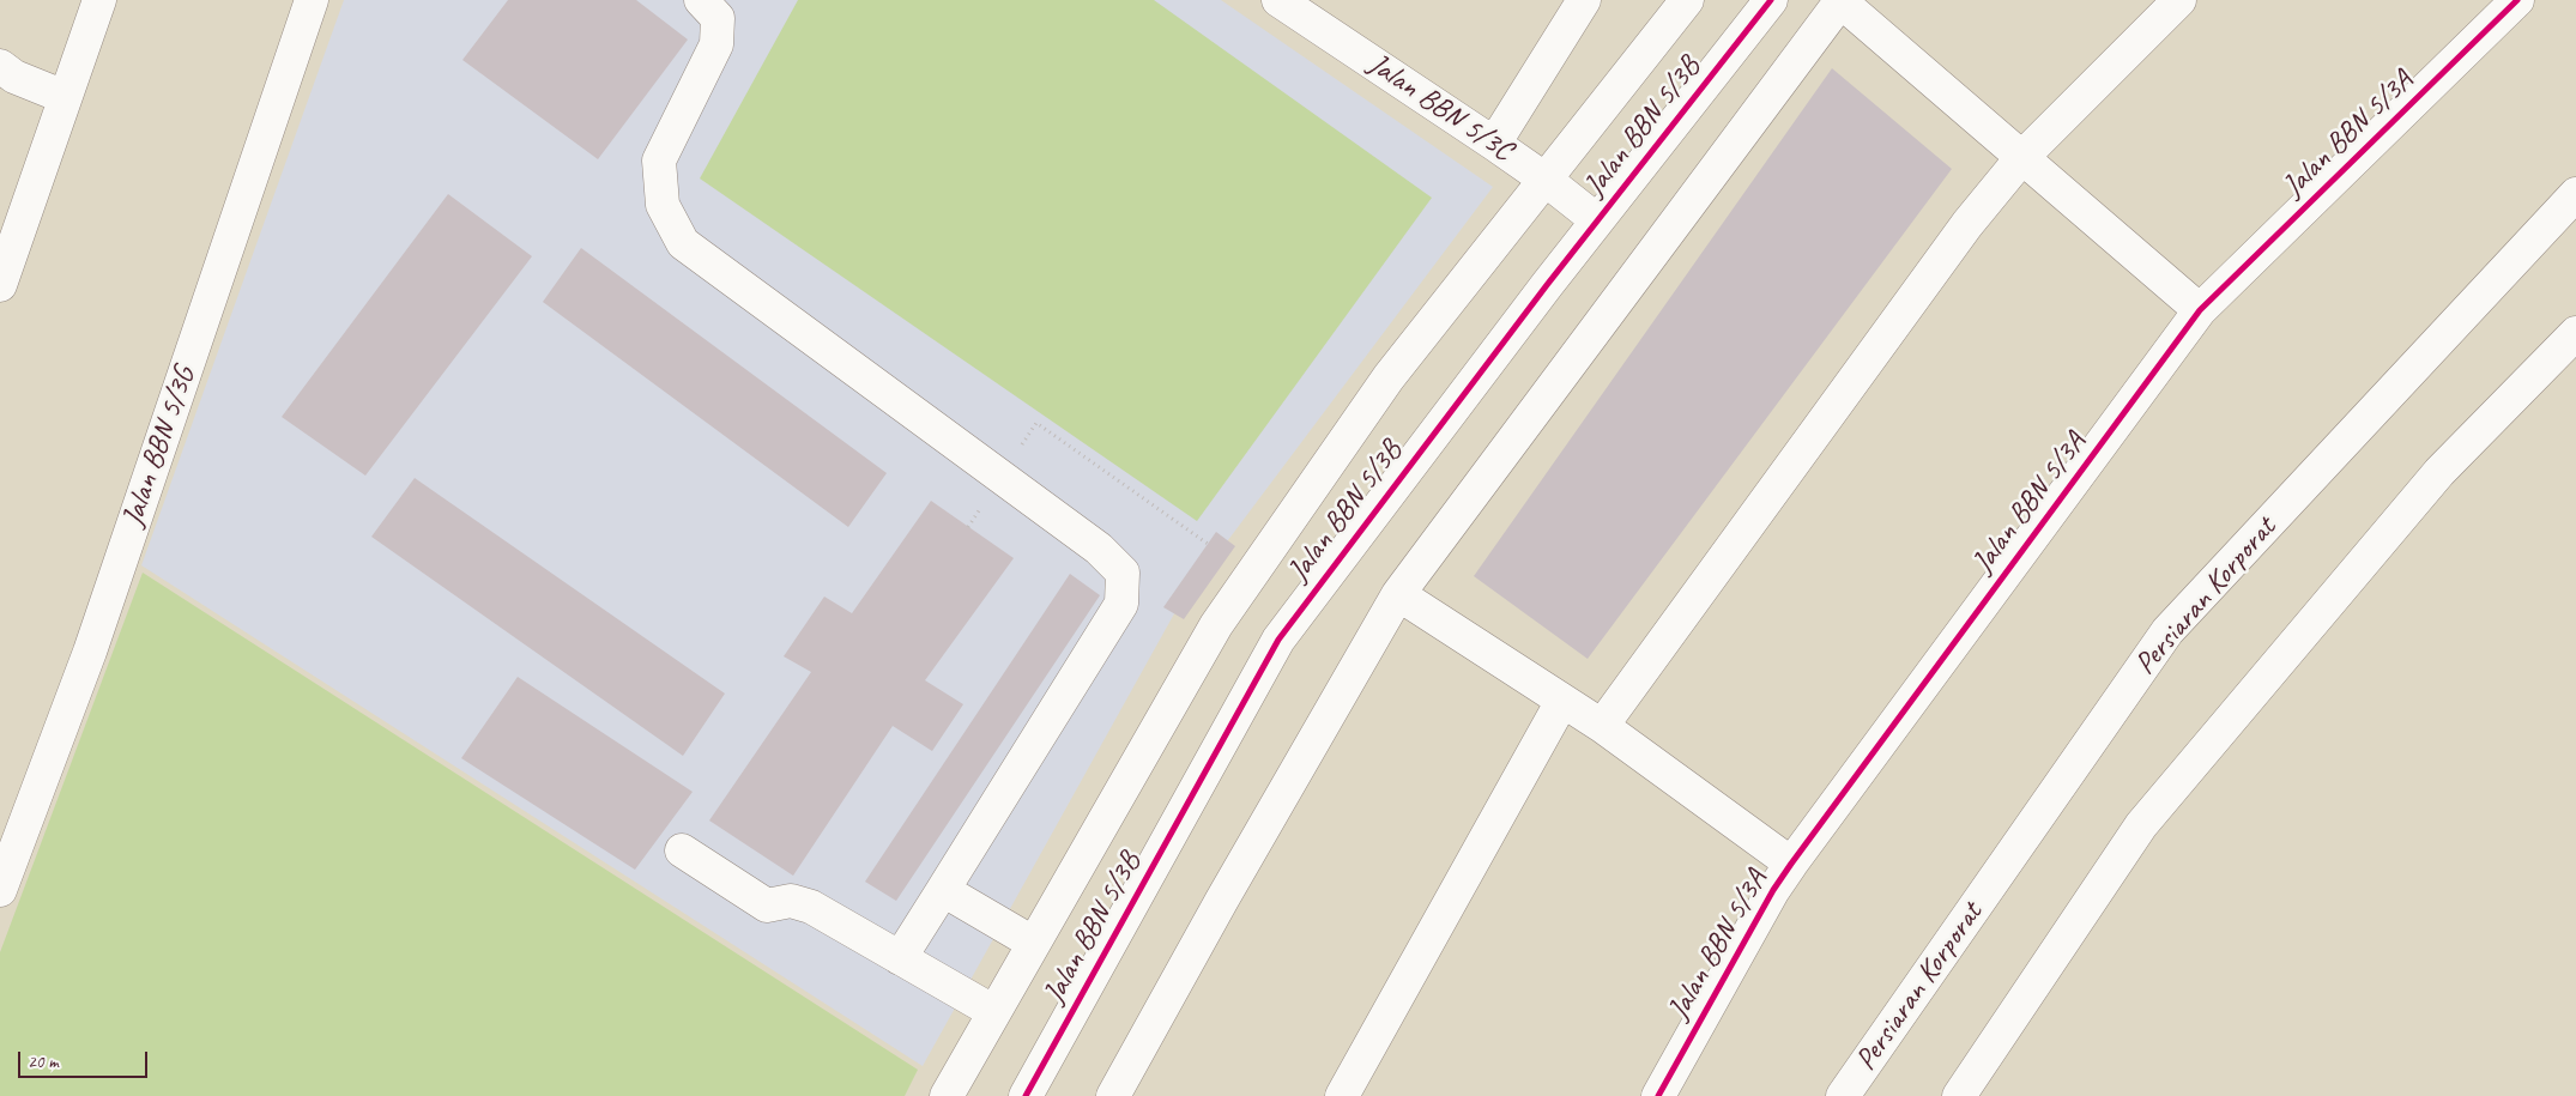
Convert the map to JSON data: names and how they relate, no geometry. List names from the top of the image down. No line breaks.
{"streets":{"street":["Jalan BBN 5/3C","Jalan BBN 5/3B","Jalan BBN 5/3A","Jalan BBN 5/3G","Persiaran Korporat"]},"crossings":[["Jalan BBN 5/3C","Jalan BBN 5/3B"]],"scale_bar":"20 m"}
